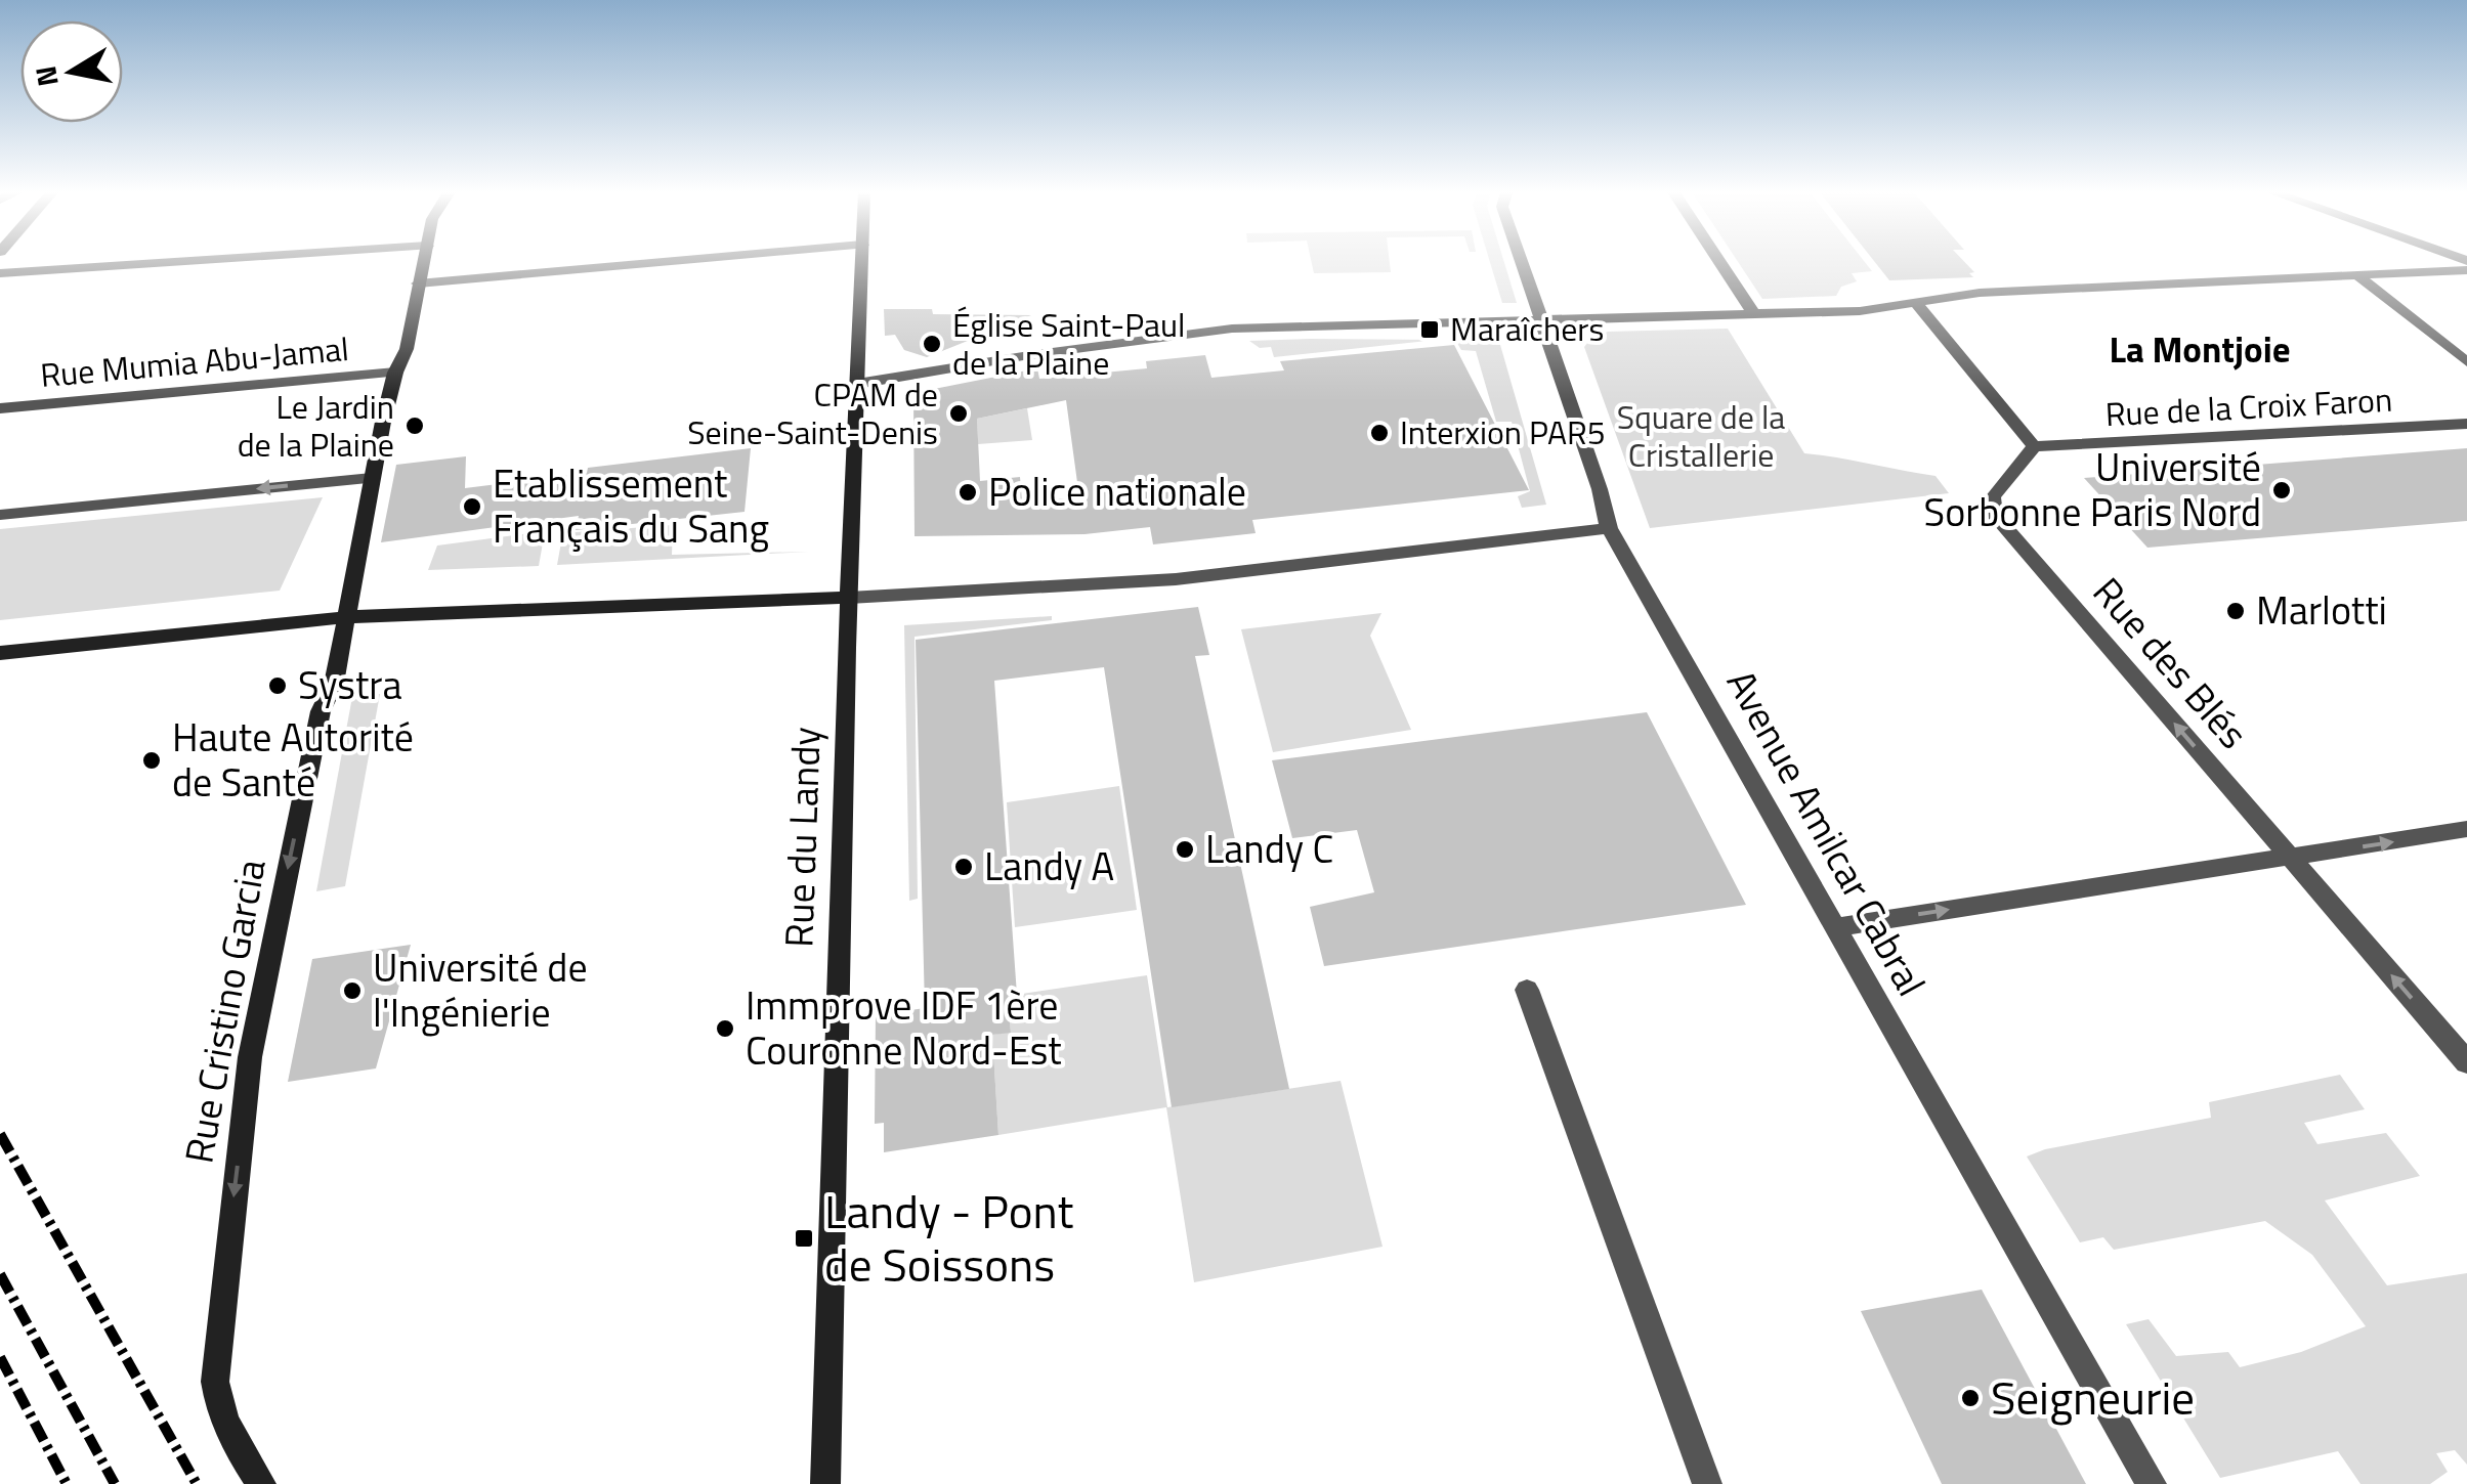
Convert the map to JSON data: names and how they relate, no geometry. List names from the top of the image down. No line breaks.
{"streets":{"street":["Rue Mumia Abu-Jamal","Rue de la Croix Faron","Rue des Blés","Avenue Amilcar Cabral","Rue du Landy","Rue Cristino Garcia"]},"crossings":[["Rue Mumia Abu-Jamal","Rue Cristino Garcia"],["Rue de la Croix Faron","Rue des Blés"]],"one_way":["Rue des Blés","Rue Cristino Garcia"],"districts":["La Montjoie"],"parks":["Square de la Cristallerie"],"places":{"transit":["Maraîchers","Landy - Pont de Soissons"],"other":["Église Saint-Paul de la Plaine","CPAM de Seine-Saint-Denis","Le Jardin de la Plaine","Interxion PAR5","Université Sorbonne Paris Nord","Police nationale","Etablissement Français du Sang","Marlotti","Systra","Haute Autorité de Santé","Landy C","Landy A","Université de l'Ingénierie","Immprove IDF 1ère Couronne Nord-Est","Seigneurie"]},"north":"left"}
